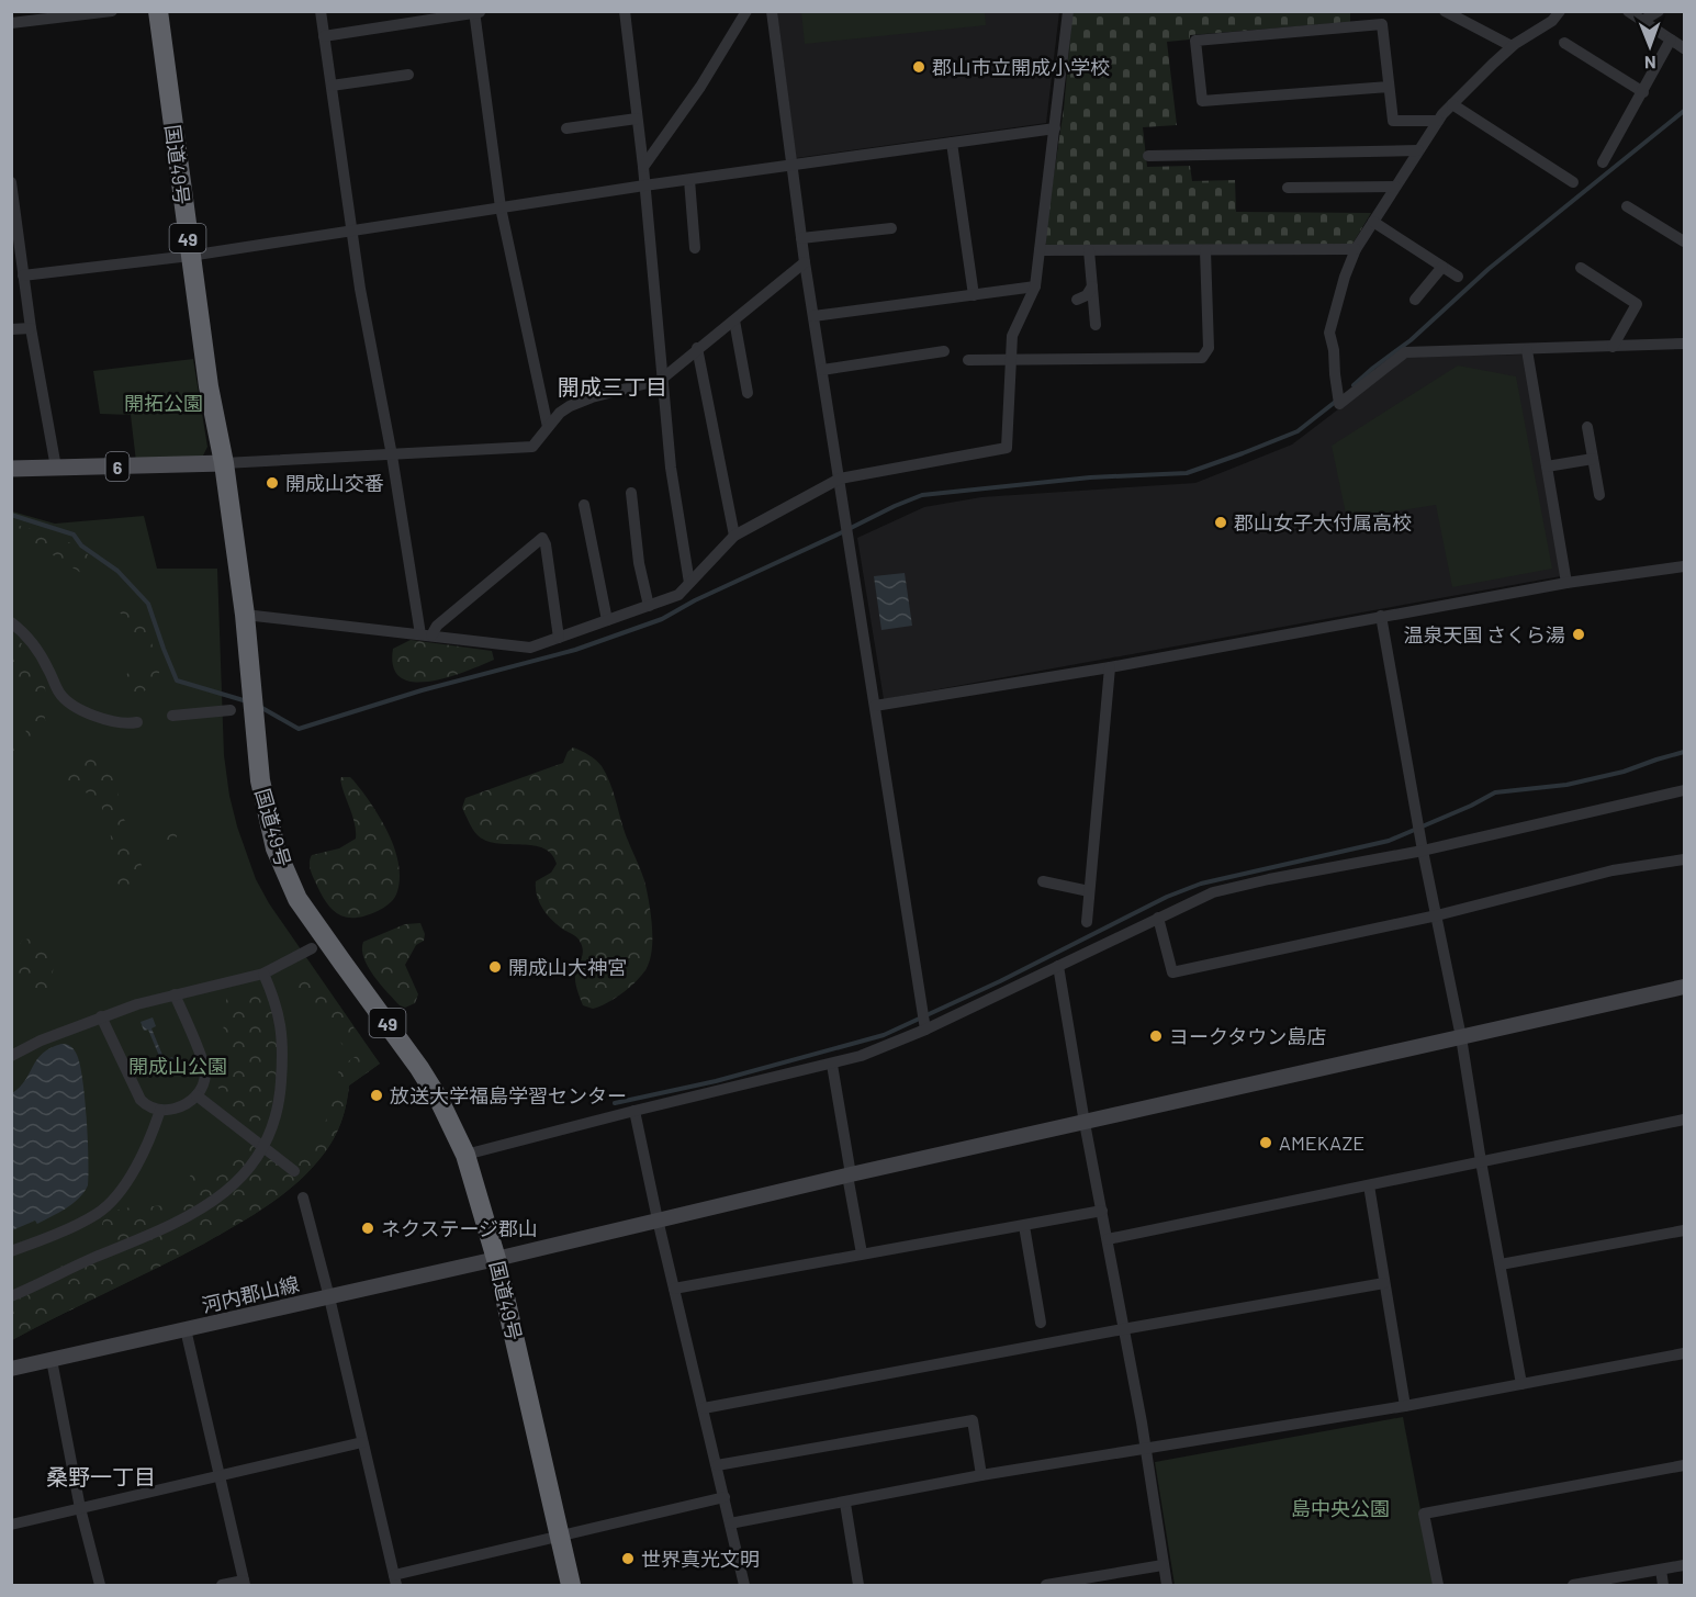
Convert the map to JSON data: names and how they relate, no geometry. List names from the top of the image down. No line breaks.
{"streets":{"highway":["国道49号","49"],"main road":["6"],"street":["河内郡山線"]},"crossings":[["国道49号","6"],["国道49号","河内郡山線"]],"districts":["開成三丁目","桑野一丁目"],"parks":["開拓公園","開成山公園","島中央公園"],"places":["郡山市立開成小学校","開成山交番","郡山女子大付属高校","温泉天国 さくら湯","開成山大神宮","ヨークタウン島店","放送大学福島学習センター","AMEKAZE","ネクステージ郡山","世界真光文明"],"north":"bottom"}
